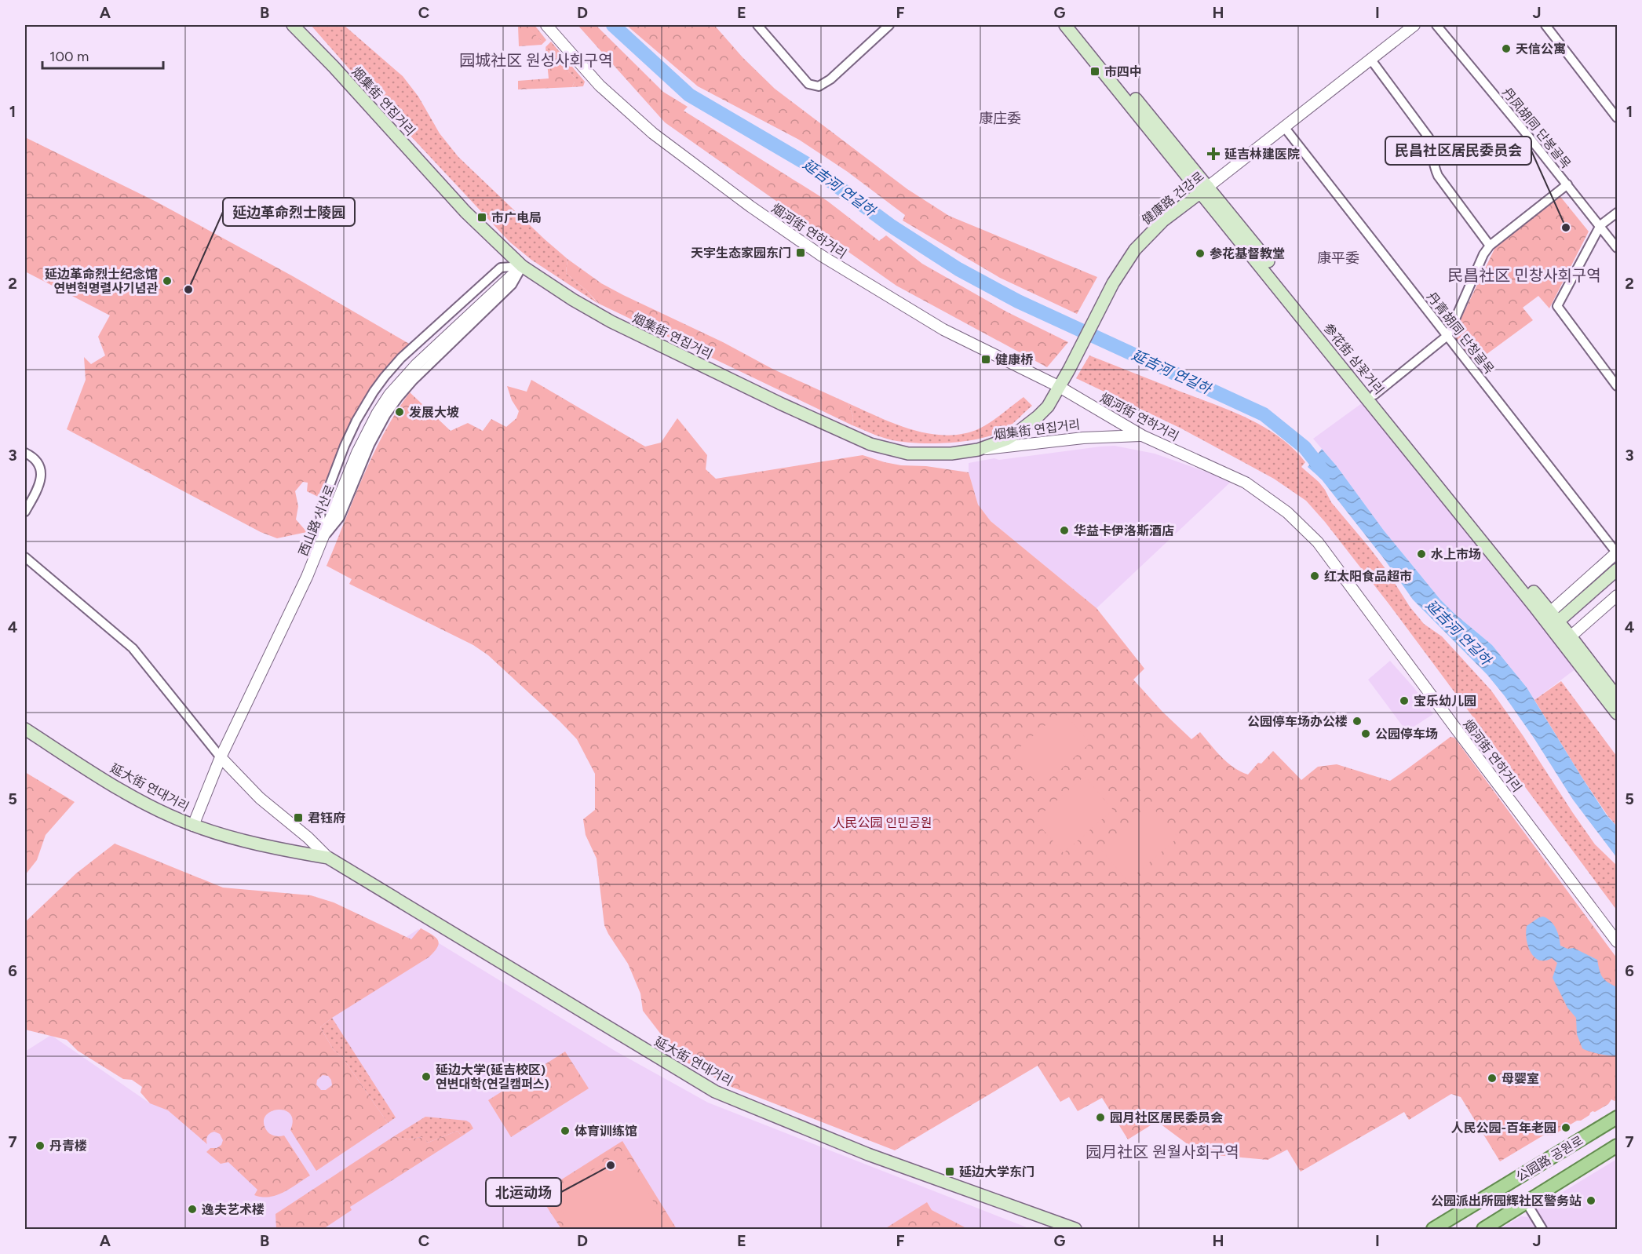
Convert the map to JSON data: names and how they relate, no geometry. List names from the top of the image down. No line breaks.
{"streets":{"main road":["烟集街 연집거리","健康路 건강로","参花街 삼꽃거리","延大街 연대거리","公园路 공원로"],"street":["丹凤胡同 단봉골목","烟河街 연하거리","丹青胡同 단청골목","西山路 서산로"]},"crossings":[["烟集街 연집거리","健康路 건강로"],["烟集街 연집거리","烟河街 연하거리"],["烟集街 연집거리","西山路 서산로"],["健康路 건강로","烟河街 연하거리"],["健康路 건강로","丹青胡同 단청골목"],["健康路 건강로","参花街 삼꽃거리"],["西山路 서산로","延大街 연대거리"]],"districts":["园城社区 원성사회구역","康庄委","康平委","民昌社区 민창사회구역","园月社区 원월사회구역"],"water":["延吉河 연길하"],"parks":["人民公园 인민공원"],"places":{"other":["天信公寓","民昌社区居民委员会","参花基督教堂","延边革命烈士纪念馆 연변혁명렬사기념관","延边革命烈士陵园","发展大坡","华益卡伊洛斯酒店","水上市场","红太阳食品超市","宝乐幼儿园","公园停车场办公楼","公园停车场","延边大学(延吉校区) 연변대학(연길캠퍼스)","母婴室","园月社区居民委员会","人民公园-百年老园","体育训练馆","丹青楼","北运动场","公园派出所园辉社区警务站","逸夫艺术楼"],"transit":["市四中","市广电局","天宇生态家园东门","健康桥","君钰府","延边大学东门"],"health":["延吉林建医院"]},"scale_bar":"100 m","grid":{"columns":["A","B","C","D","E","F","G","H","I","J"],"rows":["1","2","3","4","5","6","7"]}}
